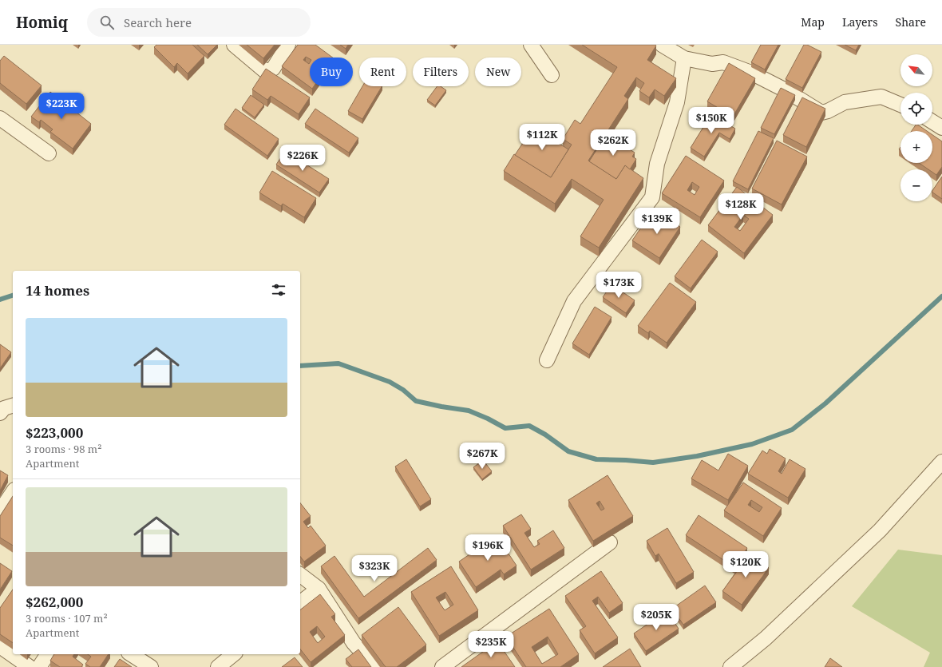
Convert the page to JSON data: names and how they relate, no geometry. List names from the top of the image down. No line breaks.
{"north":"top left","page":{"header":"Homiq","search":"Search here","nav":["Map","Layers","Share"],"map_buttons":["+","−"],"chip":["Buy","Rent","Filters","New"],"price":["$223K","$150K","$112K","$262K","$226K","$128K","$139K","$173K","$267K","$196K","$120K","$323K","$205K","$235K"],"heading":"14 homes","list":[{"name":"$223,000","note":"3 rooms · 98 m² · Apartment"},{"name":"$262,000","note":"3 rooms · 107 m² · Apartment"}]}}
